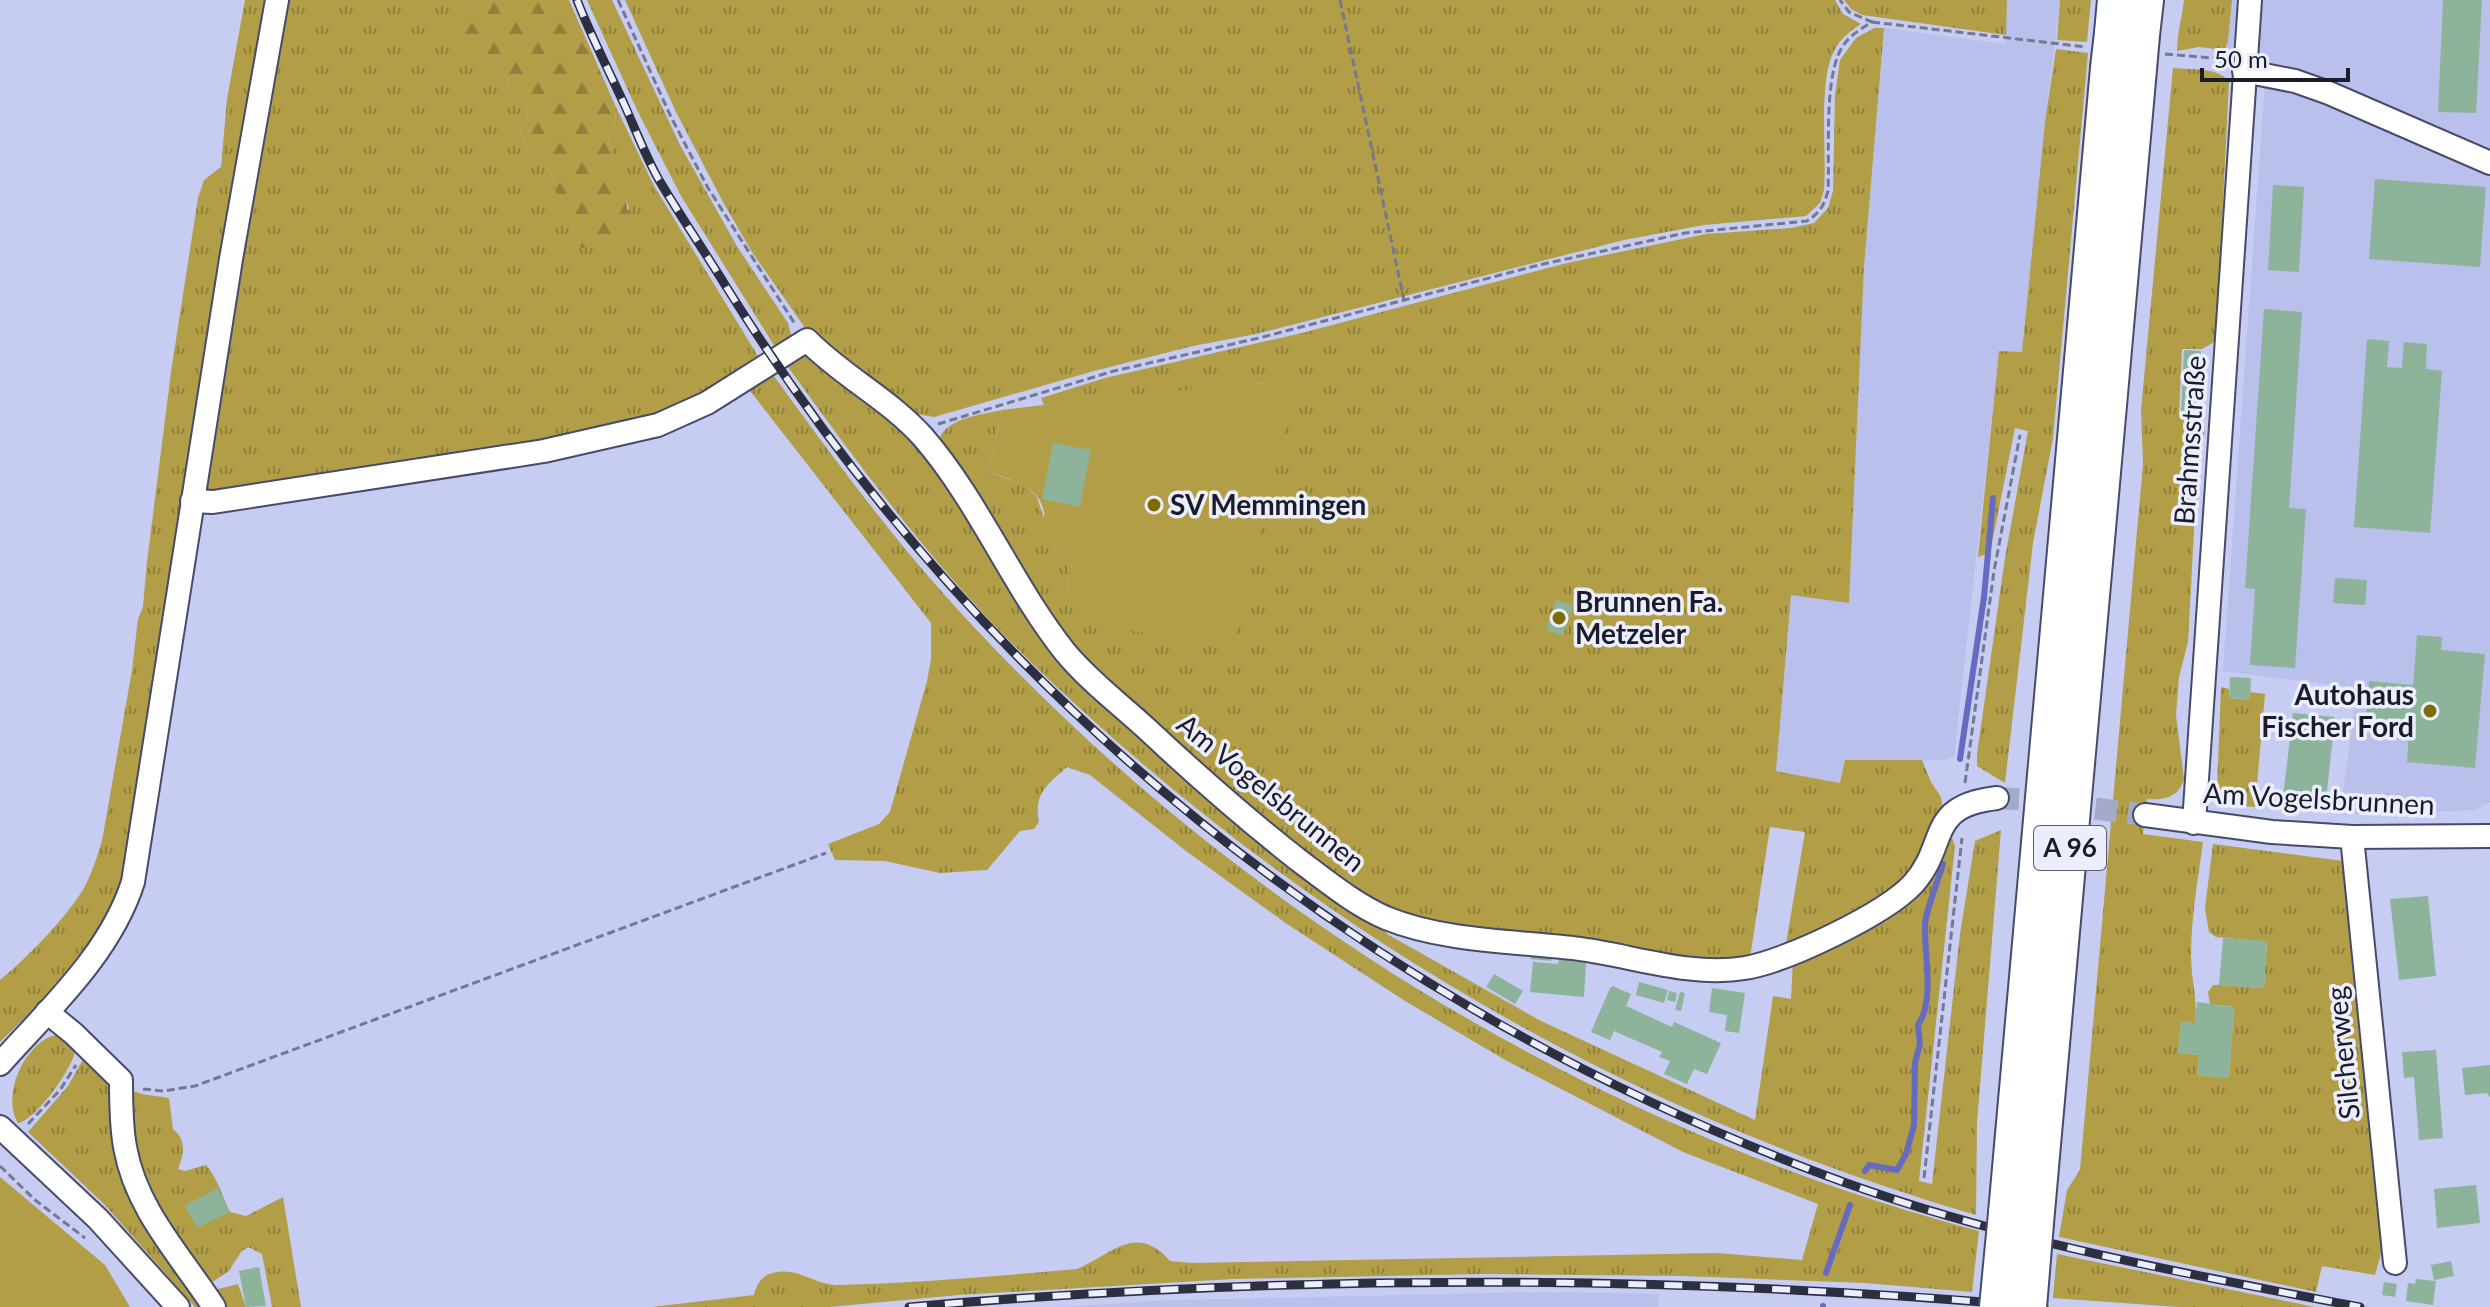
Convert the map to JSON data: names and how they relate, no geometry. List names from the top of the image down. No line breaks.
{"streets":{"highway":["A 96"],"street":["Brahmsstraße","Am Vogelsbrunnen","Silcherweg"]},"crossings":[["Brahmsstraße","Am Vogelsbrunnen"],["Am Vogelsbrunnen","Silcherweg"]],"places":["SV Memmingen","Brunnen Fa. Metzeler","Autohaus Fischer Ford"],"scale_bar":"50 m"}
